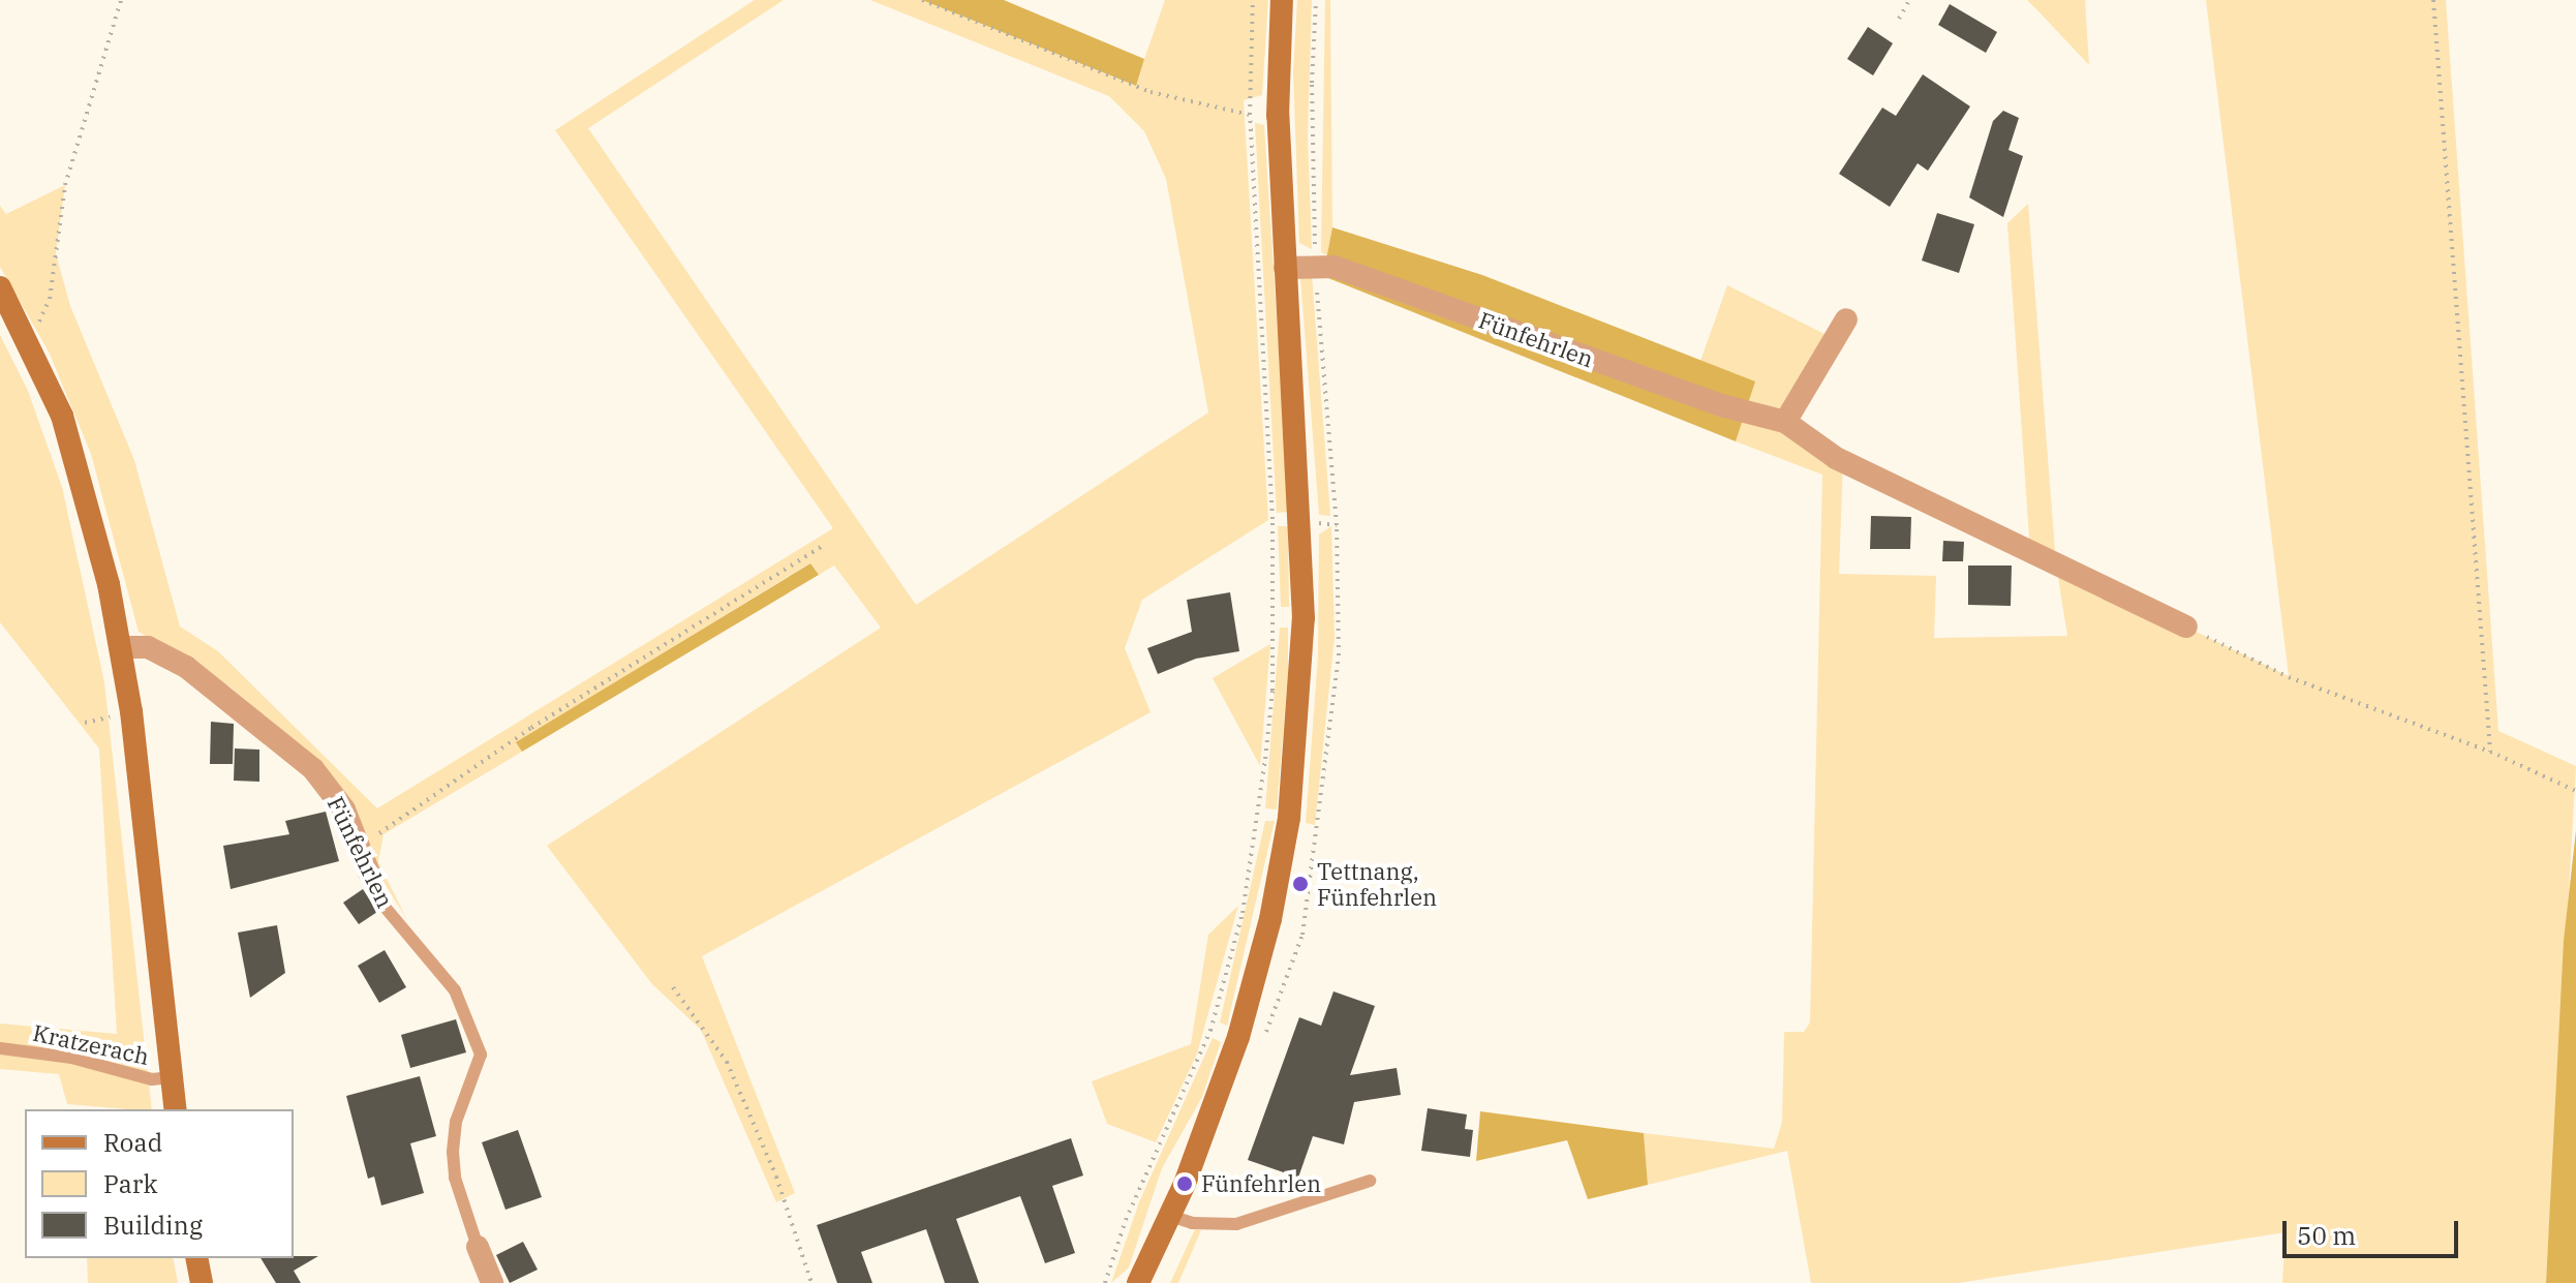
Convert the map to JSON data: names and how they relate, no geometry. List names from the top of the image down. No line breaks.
{"streets":{"street":["Fünfehrlen"],"lane":["Kratzerach"]},"places":["Tettnang, Fünfehrlen","Fünfehrlen"],"legend":["Road","Park","Building"],"scale_bar":"50 m"}
